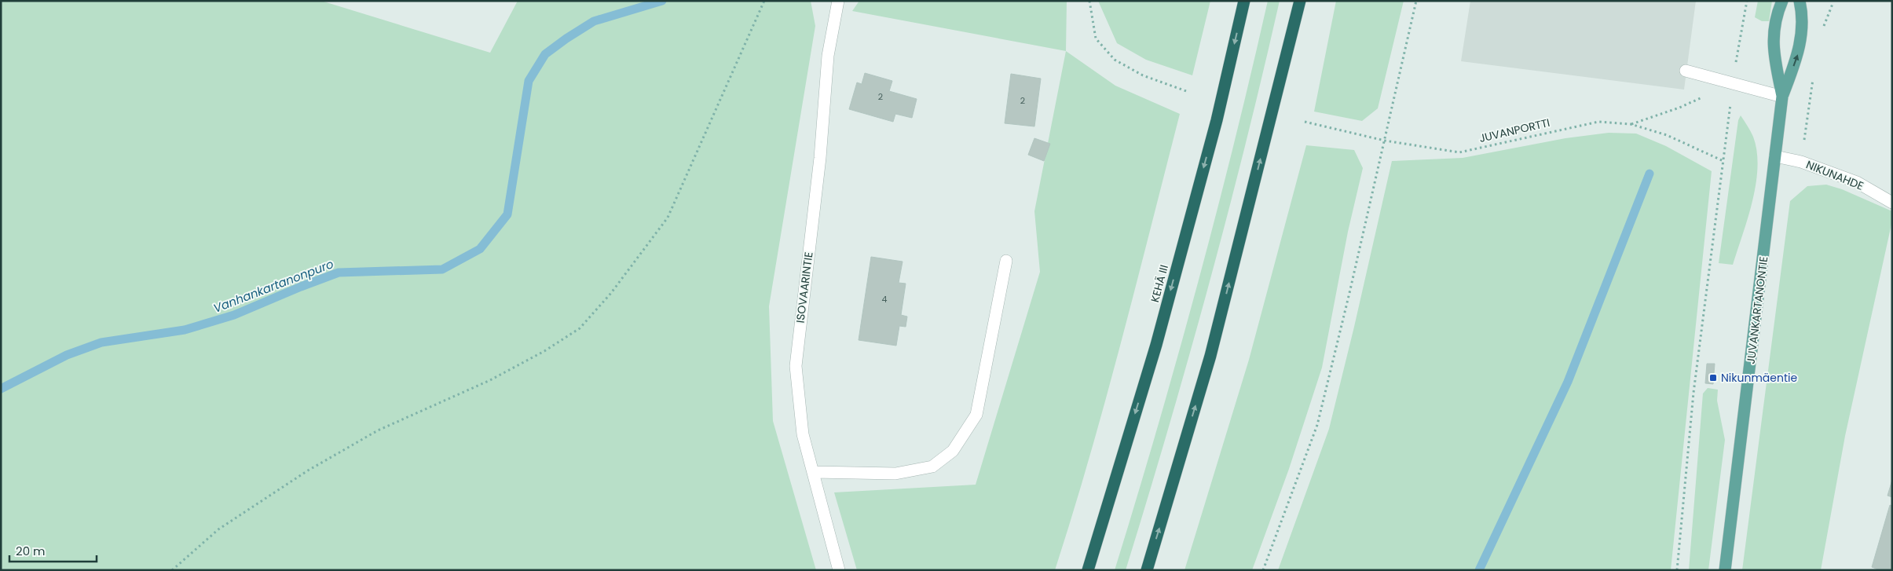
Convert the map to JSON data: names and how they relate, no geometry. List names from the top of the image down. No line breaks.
{"streets":{"highway":["KEHÄ III"],"main road":["JUVANKARTANONTIE"],"street":["NIKUNAHDE","ISOVAARINTIE"],"path":["JUVANPORTTI"]},"crossings":[["NIKUNAHDE","JUVANKARTANONTIE"]],"water":["Vanhankartanonpuro"],"places":{"transit":["Nikunmäentie"]},"house_numbers":["2","2","4"],"scale_bar":"20 m"}
